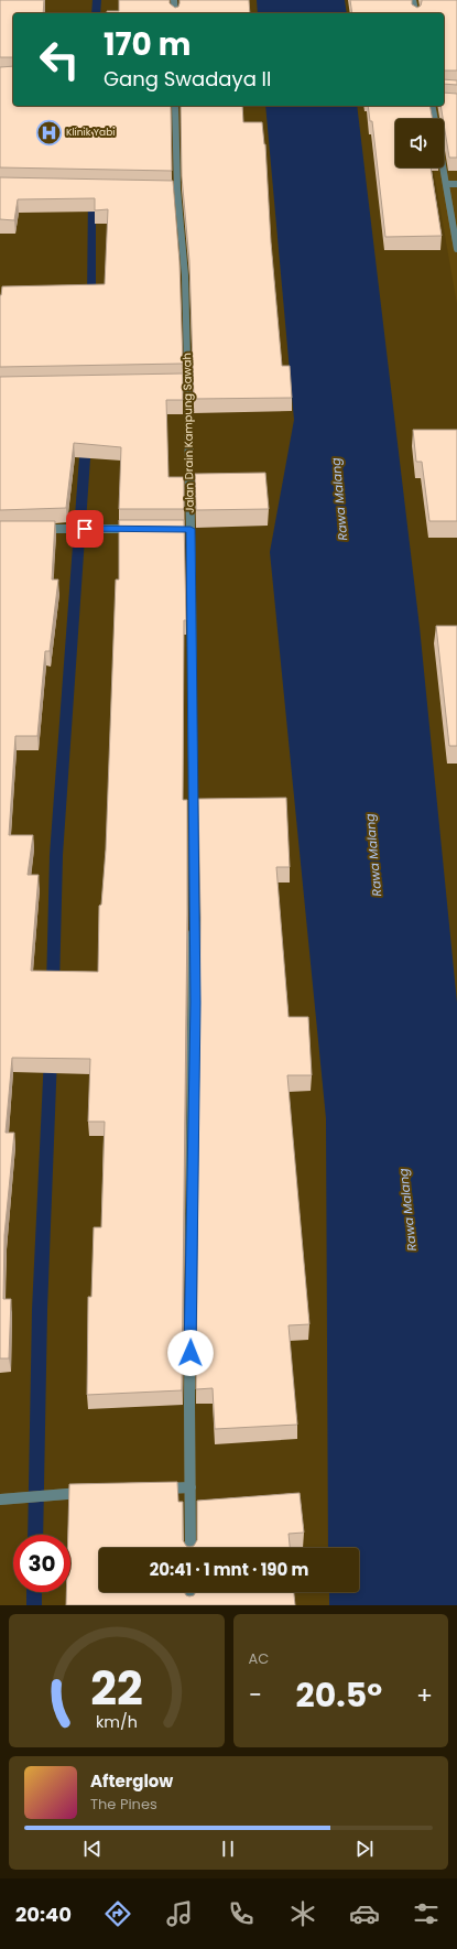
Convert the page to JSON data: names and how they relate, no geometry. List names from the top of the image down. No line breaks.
{"streets":{"street":["Jalan Drain Kampung Sawah"]},"water":["Rawa Malang"],"places":{"hospital":["Klinik Yabi"]},"page":{"turn":["170 m","Gang Swadaya II"],"limit":"30","trip":"20:41 · 1 mnt · 190 m","tile":"AC","heat":["−","20.5°","+"],"song":["Afterglow","The Pines"],"tabs":"20:40","gauge":["22","km/h"]}}
